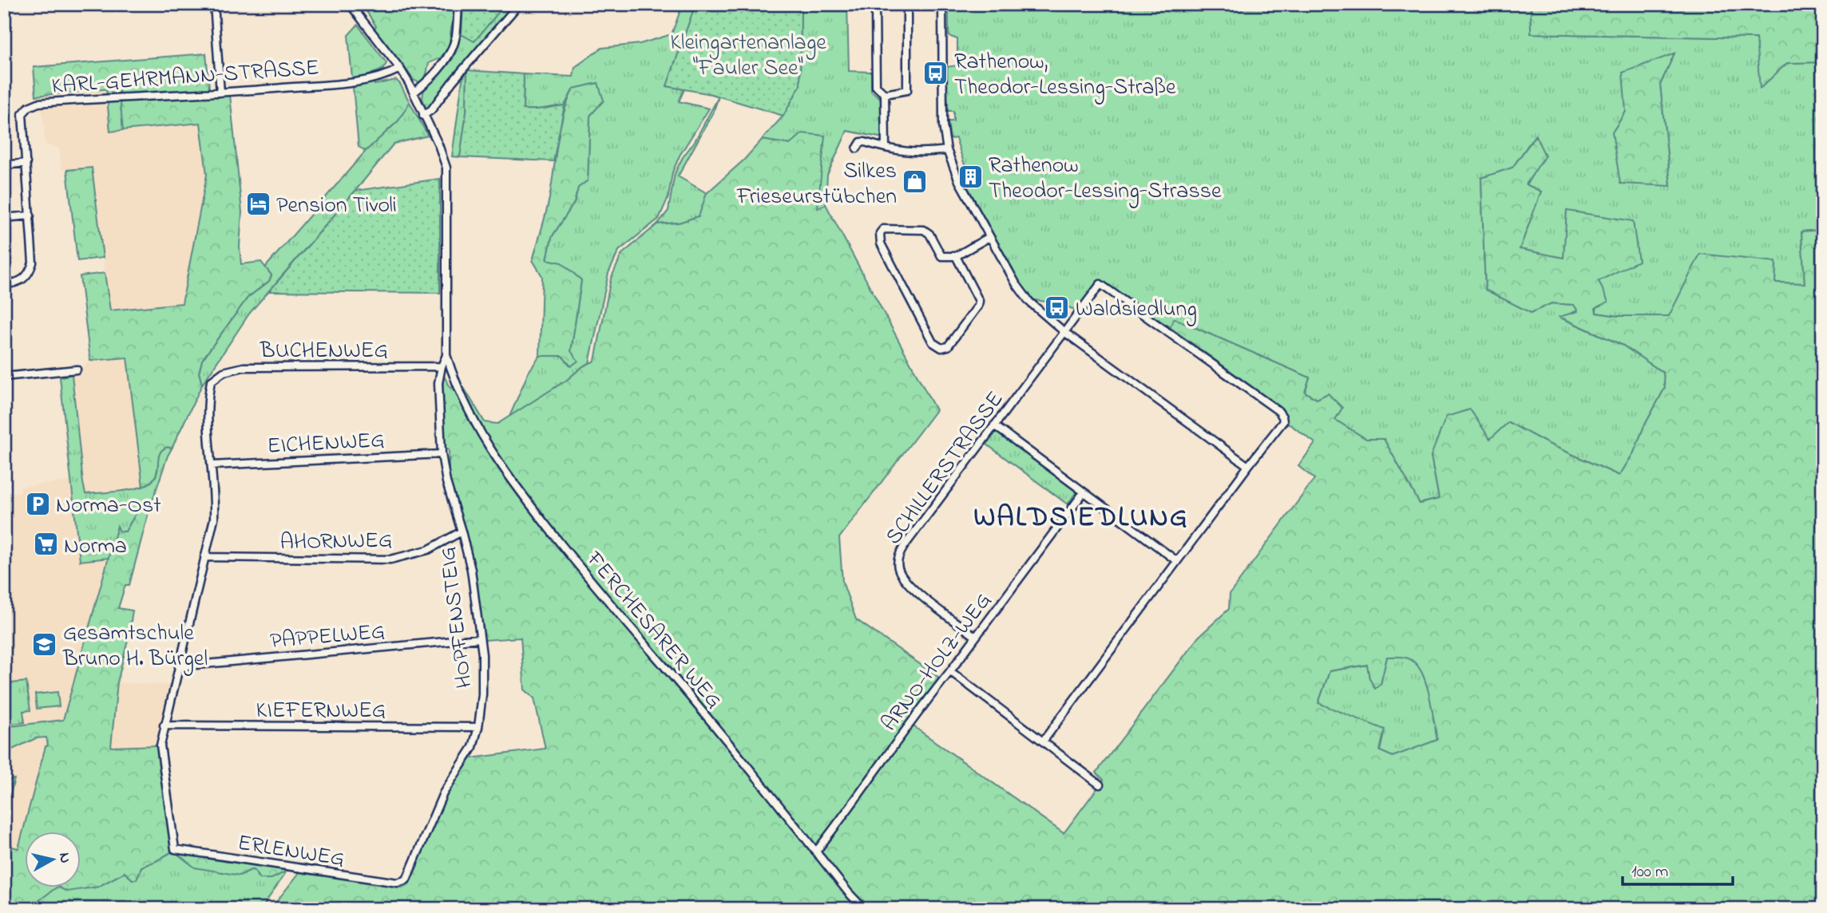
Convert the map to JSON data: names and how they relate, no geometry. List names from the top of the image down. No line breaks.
{"streets":{"street":["KARL-GEHRMANN-STRASSE","BUCHENWEG","EICHENWEG","SCHILLERSTRASSE","AHORNWEG","HOPFENSTEIG","FERCHESARER WEG","PAPPELWEG","ARNO-HOLZ-WEG","KIEFERNWEG","ERLENWEG"]},"crossings":[["KARL-GEHRMANN-STRASSE","FERCHESARER WEG"],["BUCHENWEG","EICHENWEG"],["BUCHENWEG","HOPFENSTEIG"],["BUCHENWEG","FERCHESARER WEG"],["EICHENWEG","HOPFENSTEIG"],["SCHILLERSTRASSE","ARNO-HOLZ-WEG"],["AHORNWEG","HOPFENSTEIG"],["HOPFENSTEIG","FERCHESARER WEG"],["HOPFENSTEIG","PAPPELWEG"],["HOPFENSTEIG","KIEFERNWEG"],["HOPFENSTEIG","ERLENWEG"],["FERCHESARER WEG","ARNO-HOLZ-WEG"],["KIEFERNWEG","ERLENWEG"]],"districts":["WALDSIEDLUNG"],"parks":["Kleingartenanlage \"Fauler See\""],"places":{"bus stop":["Rathenow, Theodor-Lessing-Straße","Waldsiedlung"],"building":["Rathenow Theodor-Lessing-Strasse"],"shop":["Silkes Frieseurstübchen"],"hotel":["Pension Tivoli"],"parking":["Norma-Ost"],"supermarket":["Norma"],"school or university":["Gesamtschule Bruno H. Bürgel"]},"scale_bar":"100 m","north":"right"}
